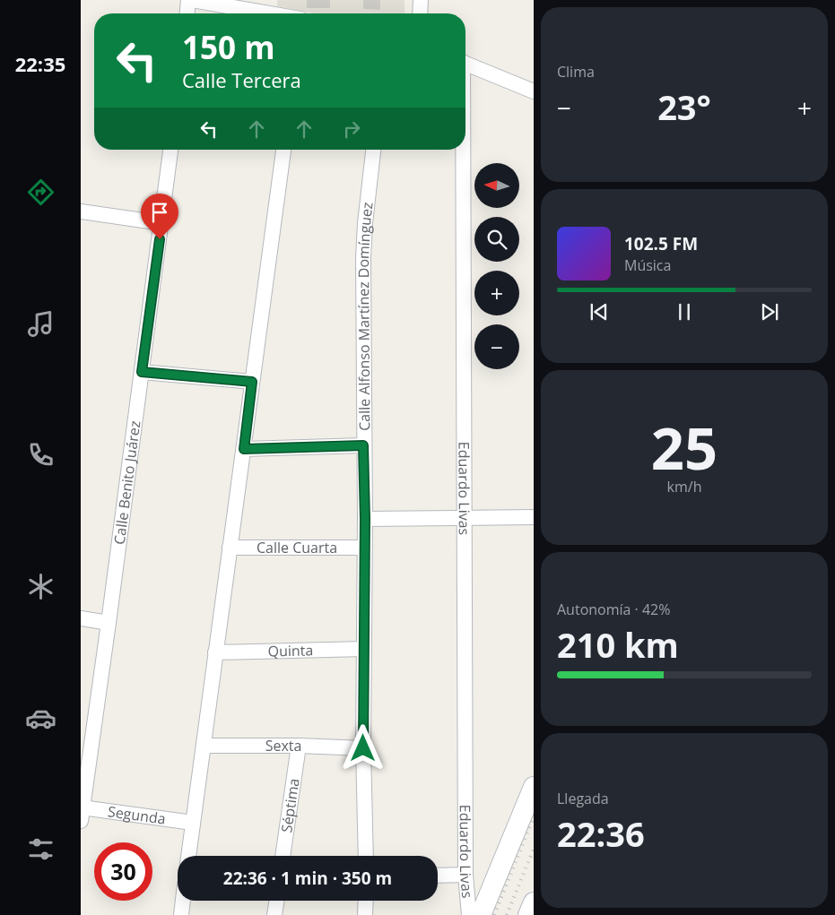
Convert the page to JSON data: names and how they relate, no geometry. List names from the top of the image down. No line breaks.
{"streets":{"street":["Calle Alfonso Martínez Domínguez","Calle Benito Juárez","Eduardo Livas","Calle Cuarta","Quinta","Sexta","Séptima","Segunda"]},"crossings":[["Calle Alfonso Martínez Domínguez","Calle Cuarta"],["Calle Alfonso Martínez Domínguez","Quinta"],["Calle Alfonso Martínez Domínguez","Sexta"],["Calle Benito Juárez","Segunda"],["Sexta","Séptima"]],"north":"left","page":{"tabs":"22:35","tile":["Clima",["25","km/h"],["Autonomía · 42%","210 km"],["Llegada","22:36"]],"turn":["150 m","Calle Tercera"],"heat":["−","23°","+"],"map_buttons":["+","−"],"song":["102.5 FM","Música"],"limit":"30","trip":"22:36 · 1 min · 350 m"}}
